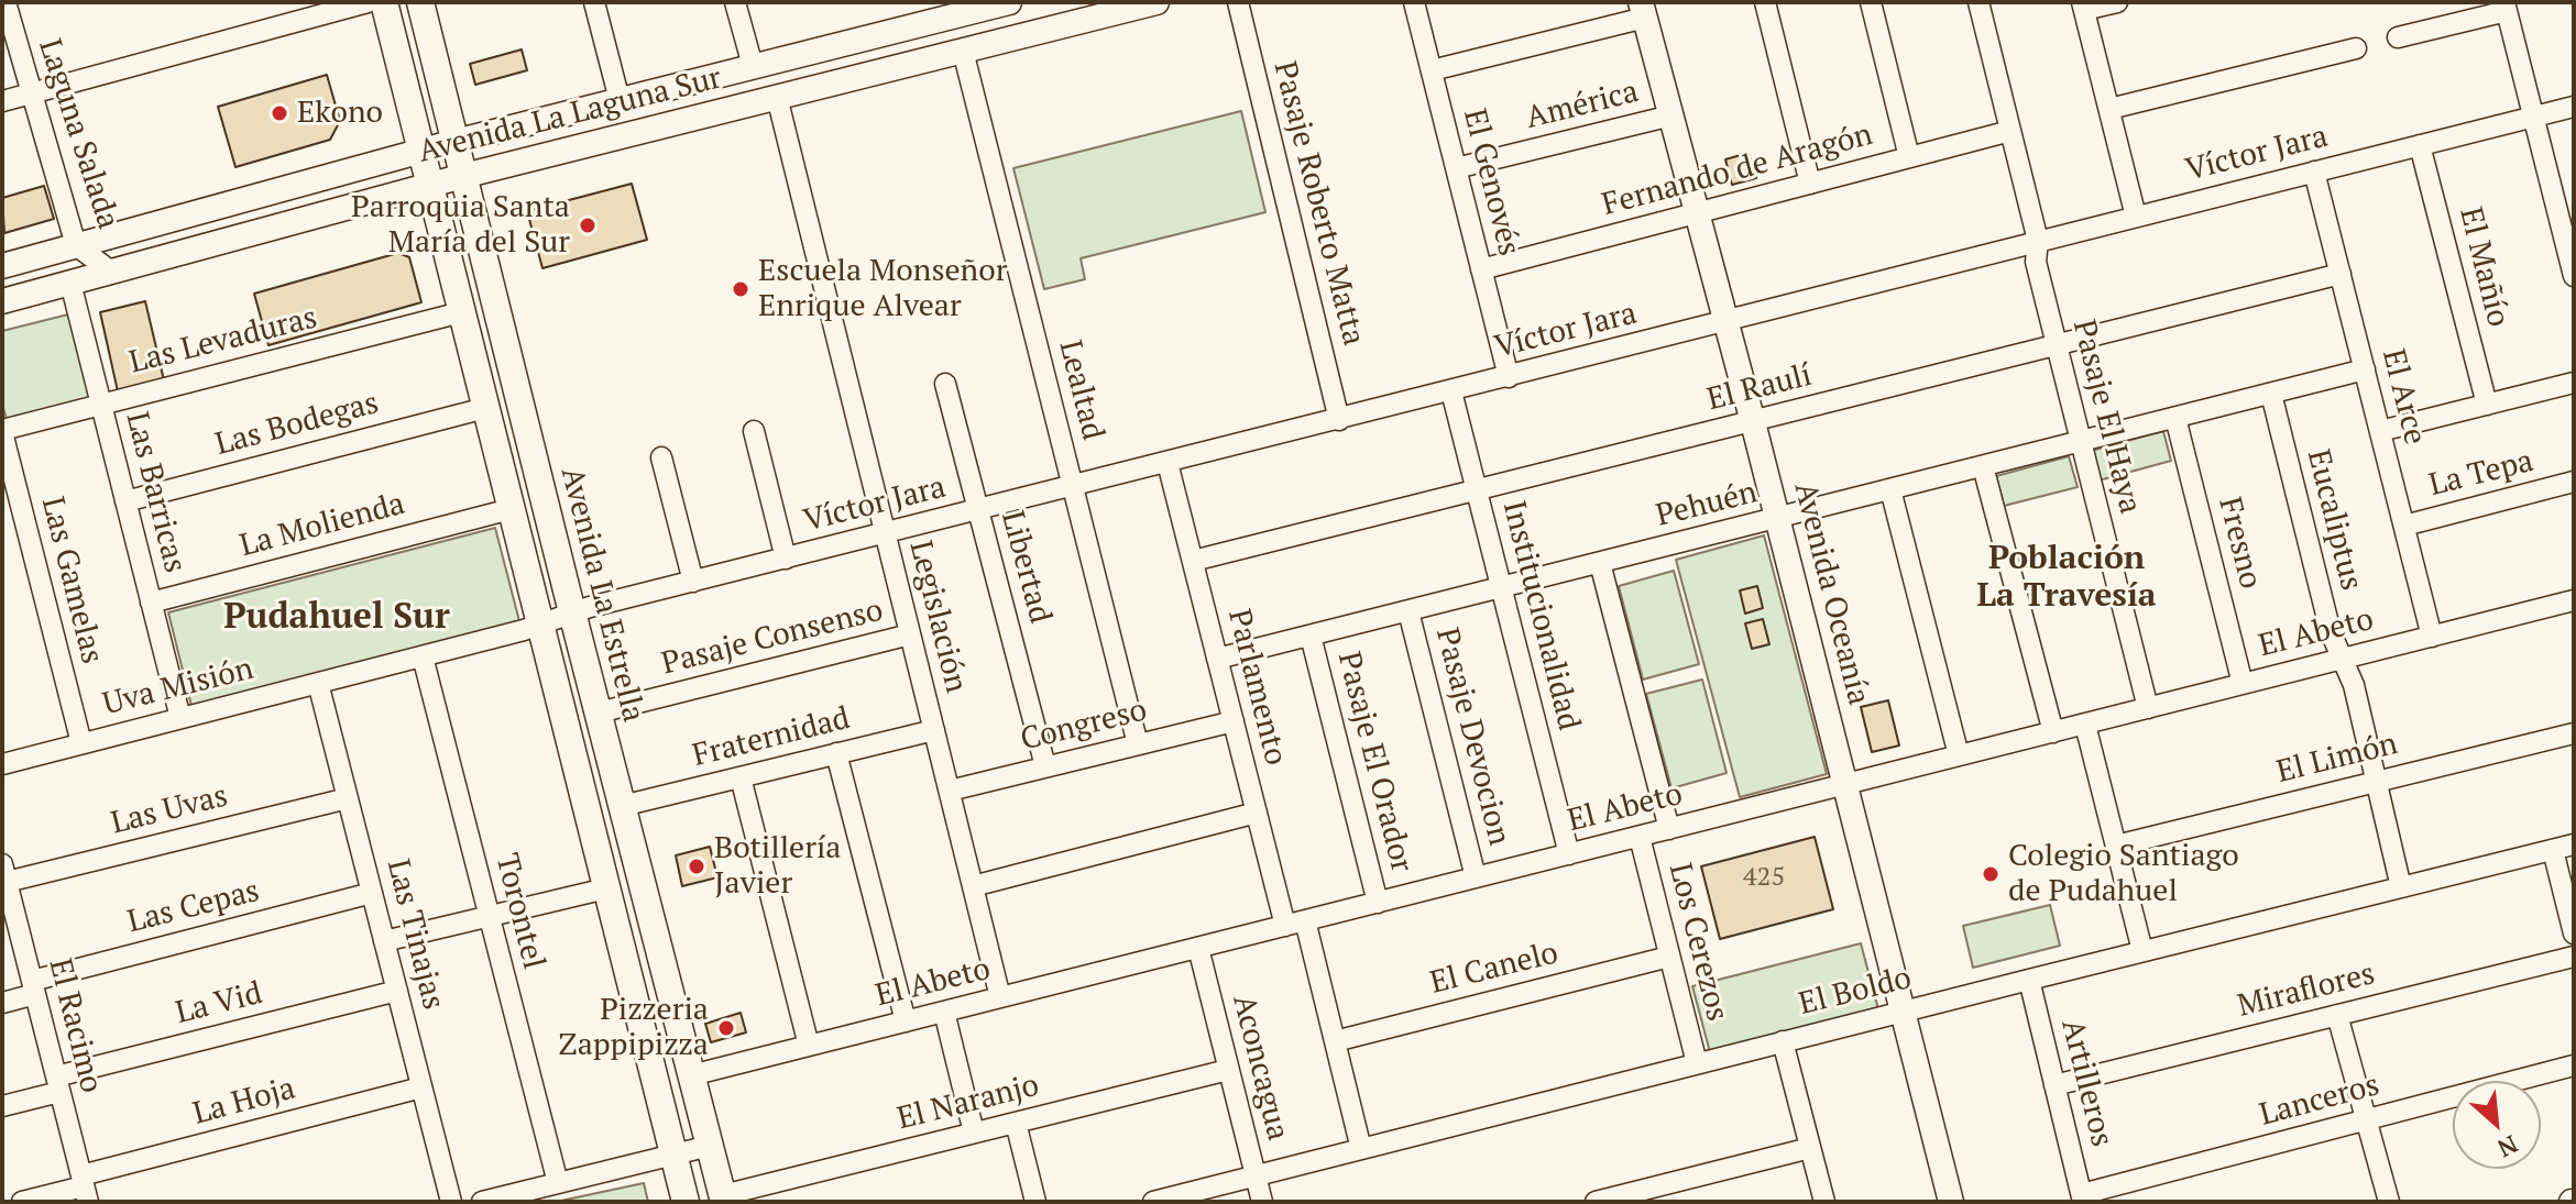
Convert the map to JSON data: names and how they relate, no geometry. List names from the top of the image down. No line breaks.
{"streets":{"main road":["Avenida La Estrella"],"street":["América","Avenida La Laguna Sur","Laguna Salada","Víctor Jara","Fernando de Aragón","El Genovés","Pasaje Roberto Matta","El Mañío","Las Levaduras","El Raulí","Lealtad","El Arce","Pasaje El Haya","Las Bodegas","La Tepa","Las Barricas","Pehuén","Eucaliptus","La Molienda","Fresno","Libertad","Las Gamelas","Avenida Oceanía","Institucionalidad","Legislación","El Abeto","Pasaje Consenso","Uva Misión","Parlamento","Congreso","Pasaje Devocion","Fraternidad","El Limón","Pasaje El Orador","Las Uvas","Las Cepas","Torontel","Las Tinajas","Los Cerezos","El Canelo","Miraflores","El Boldo","La Vid","El Racimo","Aconcagua","Artilleros","Lanceros","La Hoja","El Naranjo"]},"crossings":[["América","El Genovés"],["América","Avenida Oceanía"],["Avenida La Laguna Sur","Laguna Salada"],["Avenida La Laguna Sur","Lealtad"],["Avenida La Laguna Sur","Las Barricas"],["Avenida La Laguna Sur","Avenida La Estrella"],["Avenida La Laguna Sur","Legislación"],["Víctor Jara","El Genovés"],["Víctor Jara","Pasaje Roberto Matta"],["Víctor Jara","El Mañío"],["Víctor Jara","Lealtad"],["Víctor Jara","El Arce"],["Víctor Jara","Pasaje El Haya"],["Víctor Jara","Libertad"],["Víctor Jara","Avenida Oceanía"],["Víctor Jara","Avenida La Estrella"],["Víctor Jara","Institucionalidad"],["Víctor Jara","Legislación"],["Víctor Jara","Uva Misión"],["Víctor Jara","Parlamento"],["Fernando de Aragón","El Genovés"],["Fernando de Aragón","Pasaje El Haya"],["Fernando de Aragón","Avenida Oceanía"],["Las Levaduras","Las Barricas"],["Las Levaduras","Las Gamelas"],["El Raulí","El Arce"],["El Raulí","Pasaje El Haya"],["El Raulí","Avenida Oceanía"],["El Raulí","Institucionalidad"],["El Raulí","Parlamento"],["Lealtad","Congreso"],["El Arce","La Tepa"],["El Arce","Pehuén"],["El Arce","El Abeto"],["Pasaje El Haya","Pehuén"],["Pasaje El Haya","El Abeto"],["Las Bodegas","Las Barricas"],["Las Barricas","La Molienda"],["Las Barricas","Uva Misión"],["Pehuén","Eucaliptus"],["Pehuén","Fresno"],["Pehuén","Avenida Oceanía"],["Pehuén","Institucionalidad"],["Pehuén","Parlamento"],["Pehuén","Pasaje Devocion"],["Pehuén","Pasaje El Orador"],["Eucaliptus","El Abeto"],["Eucaliptus","El Limón"],["Eucaliptus","El Boldo"],["Fresno","El Abeto"],["Libertad","Congreso"],["Las Gamelas","Uva Misión"],["Avenida Oceanía","El Abeto"],["Avenida Oceanía","El Boldo"],["Avenida La Estrella","El Abeto"],["Avenida La Estrella","Pasaje Consenso"],["Avenida La Estrella","Uva Misión"],["Avenida La Estrella","Fraternidad"],["Avenida La Estrella","El Naranjo"],["Institucionalidad","El Abeto"],["Legislación","El Abeto"],["Legislación","Pasaje Consenso"],["Legislación","Congreso"],["Legislación","Fraternidad"],["El Abeto","Parlamento"],["El Abeto","Pasaje Devocion"],["El Abeto","Pasaje El Orador"],["El Abeto","Los Cerezos"],["El Abeto","Aconcagua"],["Uva Misión","Torontel"],["Uva Misión","Las Tinajas"],["Parlamento","Congreso"],["Parlamento","El Canelo"],["Parlamento","El Boldo"],["Las Uvas","Las Tinajas"],["Las Uvas","El Racimo"],["Las Cepas","Las Tinajas"],["Las Cepas","El Racimo"],["Las Tinajas","La Vid"],["Las Tinajas","La Hoja"],["Los Cerezos","El Canelo"],["Los Cerezos","El Boldo"],["Miraflores","Artilleros"],["El Boldo","Aconcagua"],["El Boldo","Artilleros"],["La Vid","El Racimo"],["El Racimo","La Hoja"],["Aconcagua","El Naranjo"],["Artilleros","Lanceros"]],"districts":["Población La Travesía","Pudahuel Sur"],"places":["Ekono","Parroquia Santa María del Sur","Escuela Monseñor Enrique Alvear","Botillería Javier","Colegio Santiago de Pudahuel","Pizzeria Zappipizza"],"house_numbers":["425"],"north":"bottom right"}
